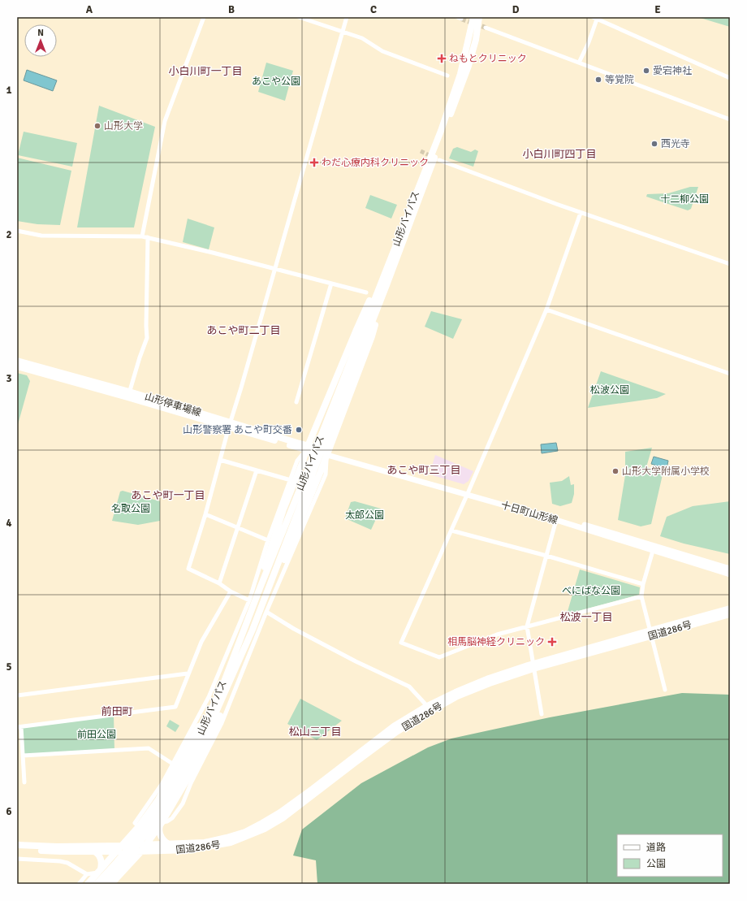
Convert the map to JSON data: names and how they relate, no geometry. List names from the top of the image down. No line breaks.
{"streets":{"main road":["山形バイパス","山形停車場線","十日町山形線","国道286号"]},"crossings":[["山形停車場線","十日町山形線"]],"districts":["小白川町一丁目","小白川町四丁目","あこや町二丁目","あこや町三丁目","あこや町一丁目","松波一丁目","前田町","松山三丁目"],"parks":["あこや公園","十二柳公園","松波公園","名取公園","太郎公園","べにばな公園","前田公園"],"places":{"health":["ねもとクリニック","わだ心療内科クリニック","相馬脳神経クリニック"],"other":["愛宕神社","等覚院","山形大学","西光寺","山形警察署 あこや町交番","山形大学附属小学校"]},"legend":["道路","公園"],"north":"top","grid":{"columns":["A","B","C","D","E"],"rows":["1","2","3","4","5","6"]}}
